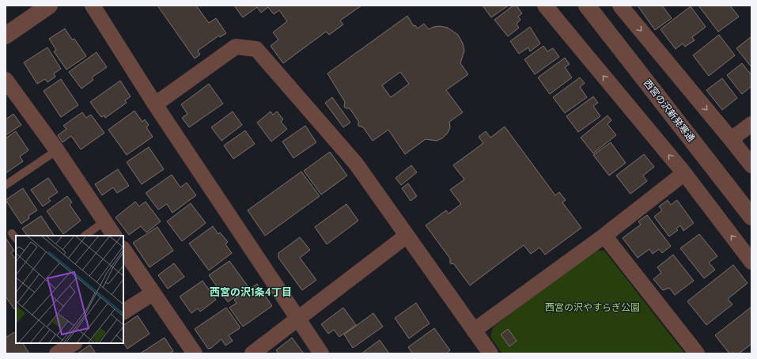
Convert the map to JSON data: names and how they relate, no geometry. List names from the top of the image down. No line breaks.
{"streets":{"street":["西宮の沢新発寒通"]},"districts":["西宮の沢1条4丁目"],"parks":["西宮の沢やすらぎ公園"]}
